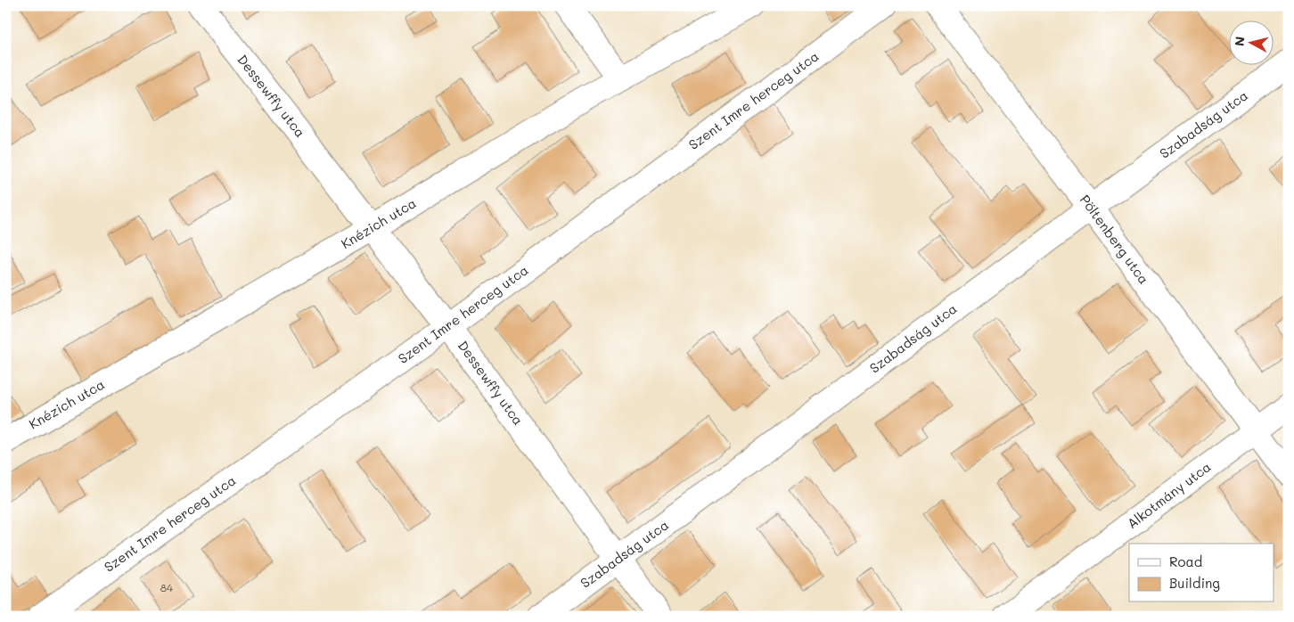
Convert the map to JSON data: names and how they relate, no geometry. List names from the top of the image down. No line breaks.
{"streets":{"street":["Dessewffy utca","Szent Imre herceg utca","Szabadság utca","Knézich utca","Pöltenberg utca","Alkotmány utca"]},"crossings":[["Dessewffy utca","Szent Imre herceg utca"],["Dessewffy utca","Szabadság utca"],["Dessewffy utca","Knézich utca"],["Szabadság utca","Pöltenberg utca"],["Pöltenberg utca","Alkotmány utca"]],"house_numbers":["84"],"legend":["Road","Building"],"north":"left"}
